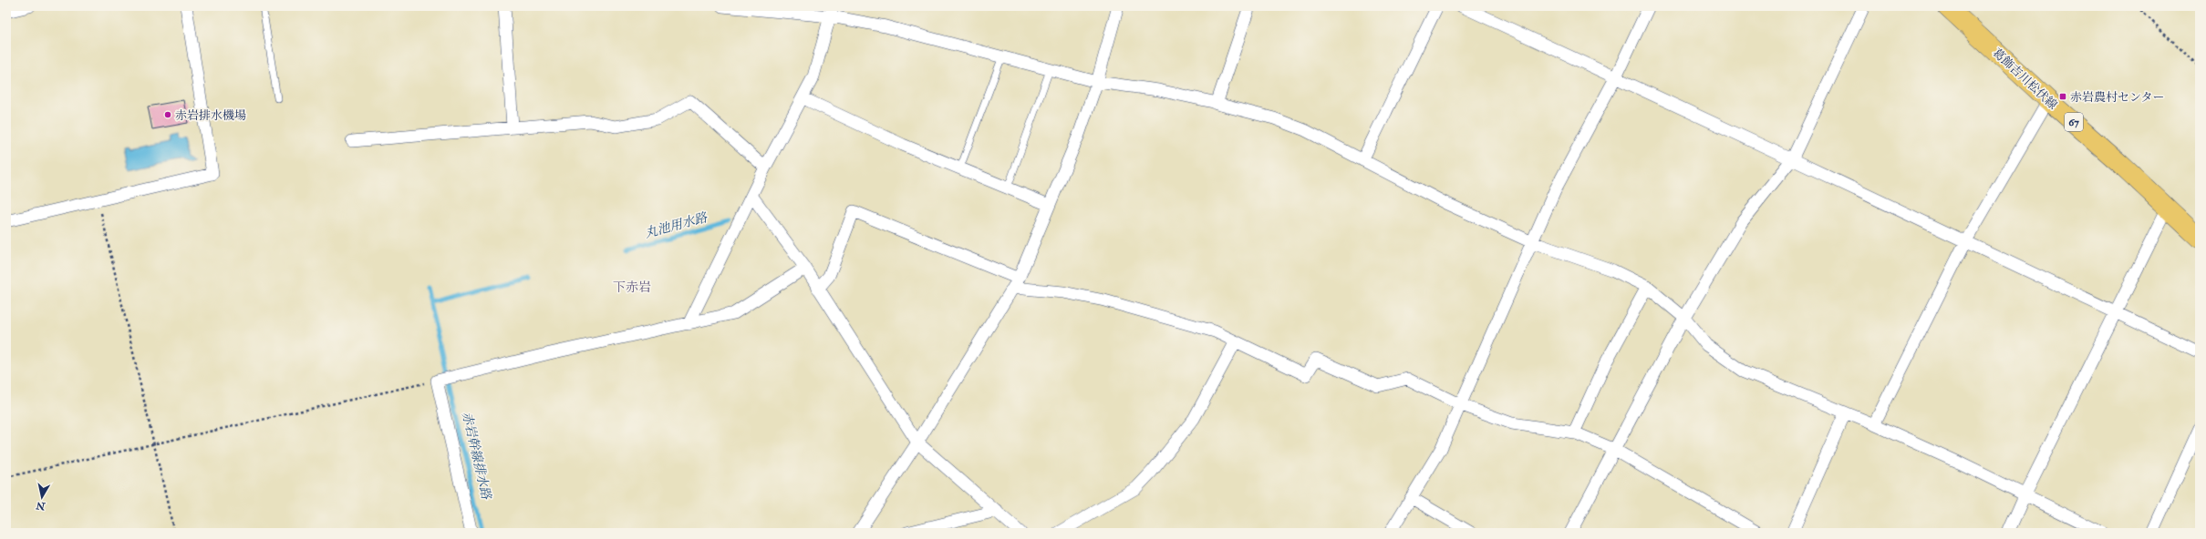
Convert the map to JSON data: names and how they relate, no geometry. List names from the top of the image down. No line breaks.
{"streets":{"main road":["葛飾吉川松伏線","67"]},"districts":["下赤岩"],"water":["丸池用水路","赤岩幹線排水路"],"places":{"transit":["赤岩農村センター"],"other":["赤岩排水機場"]},"north":"bottom"}
